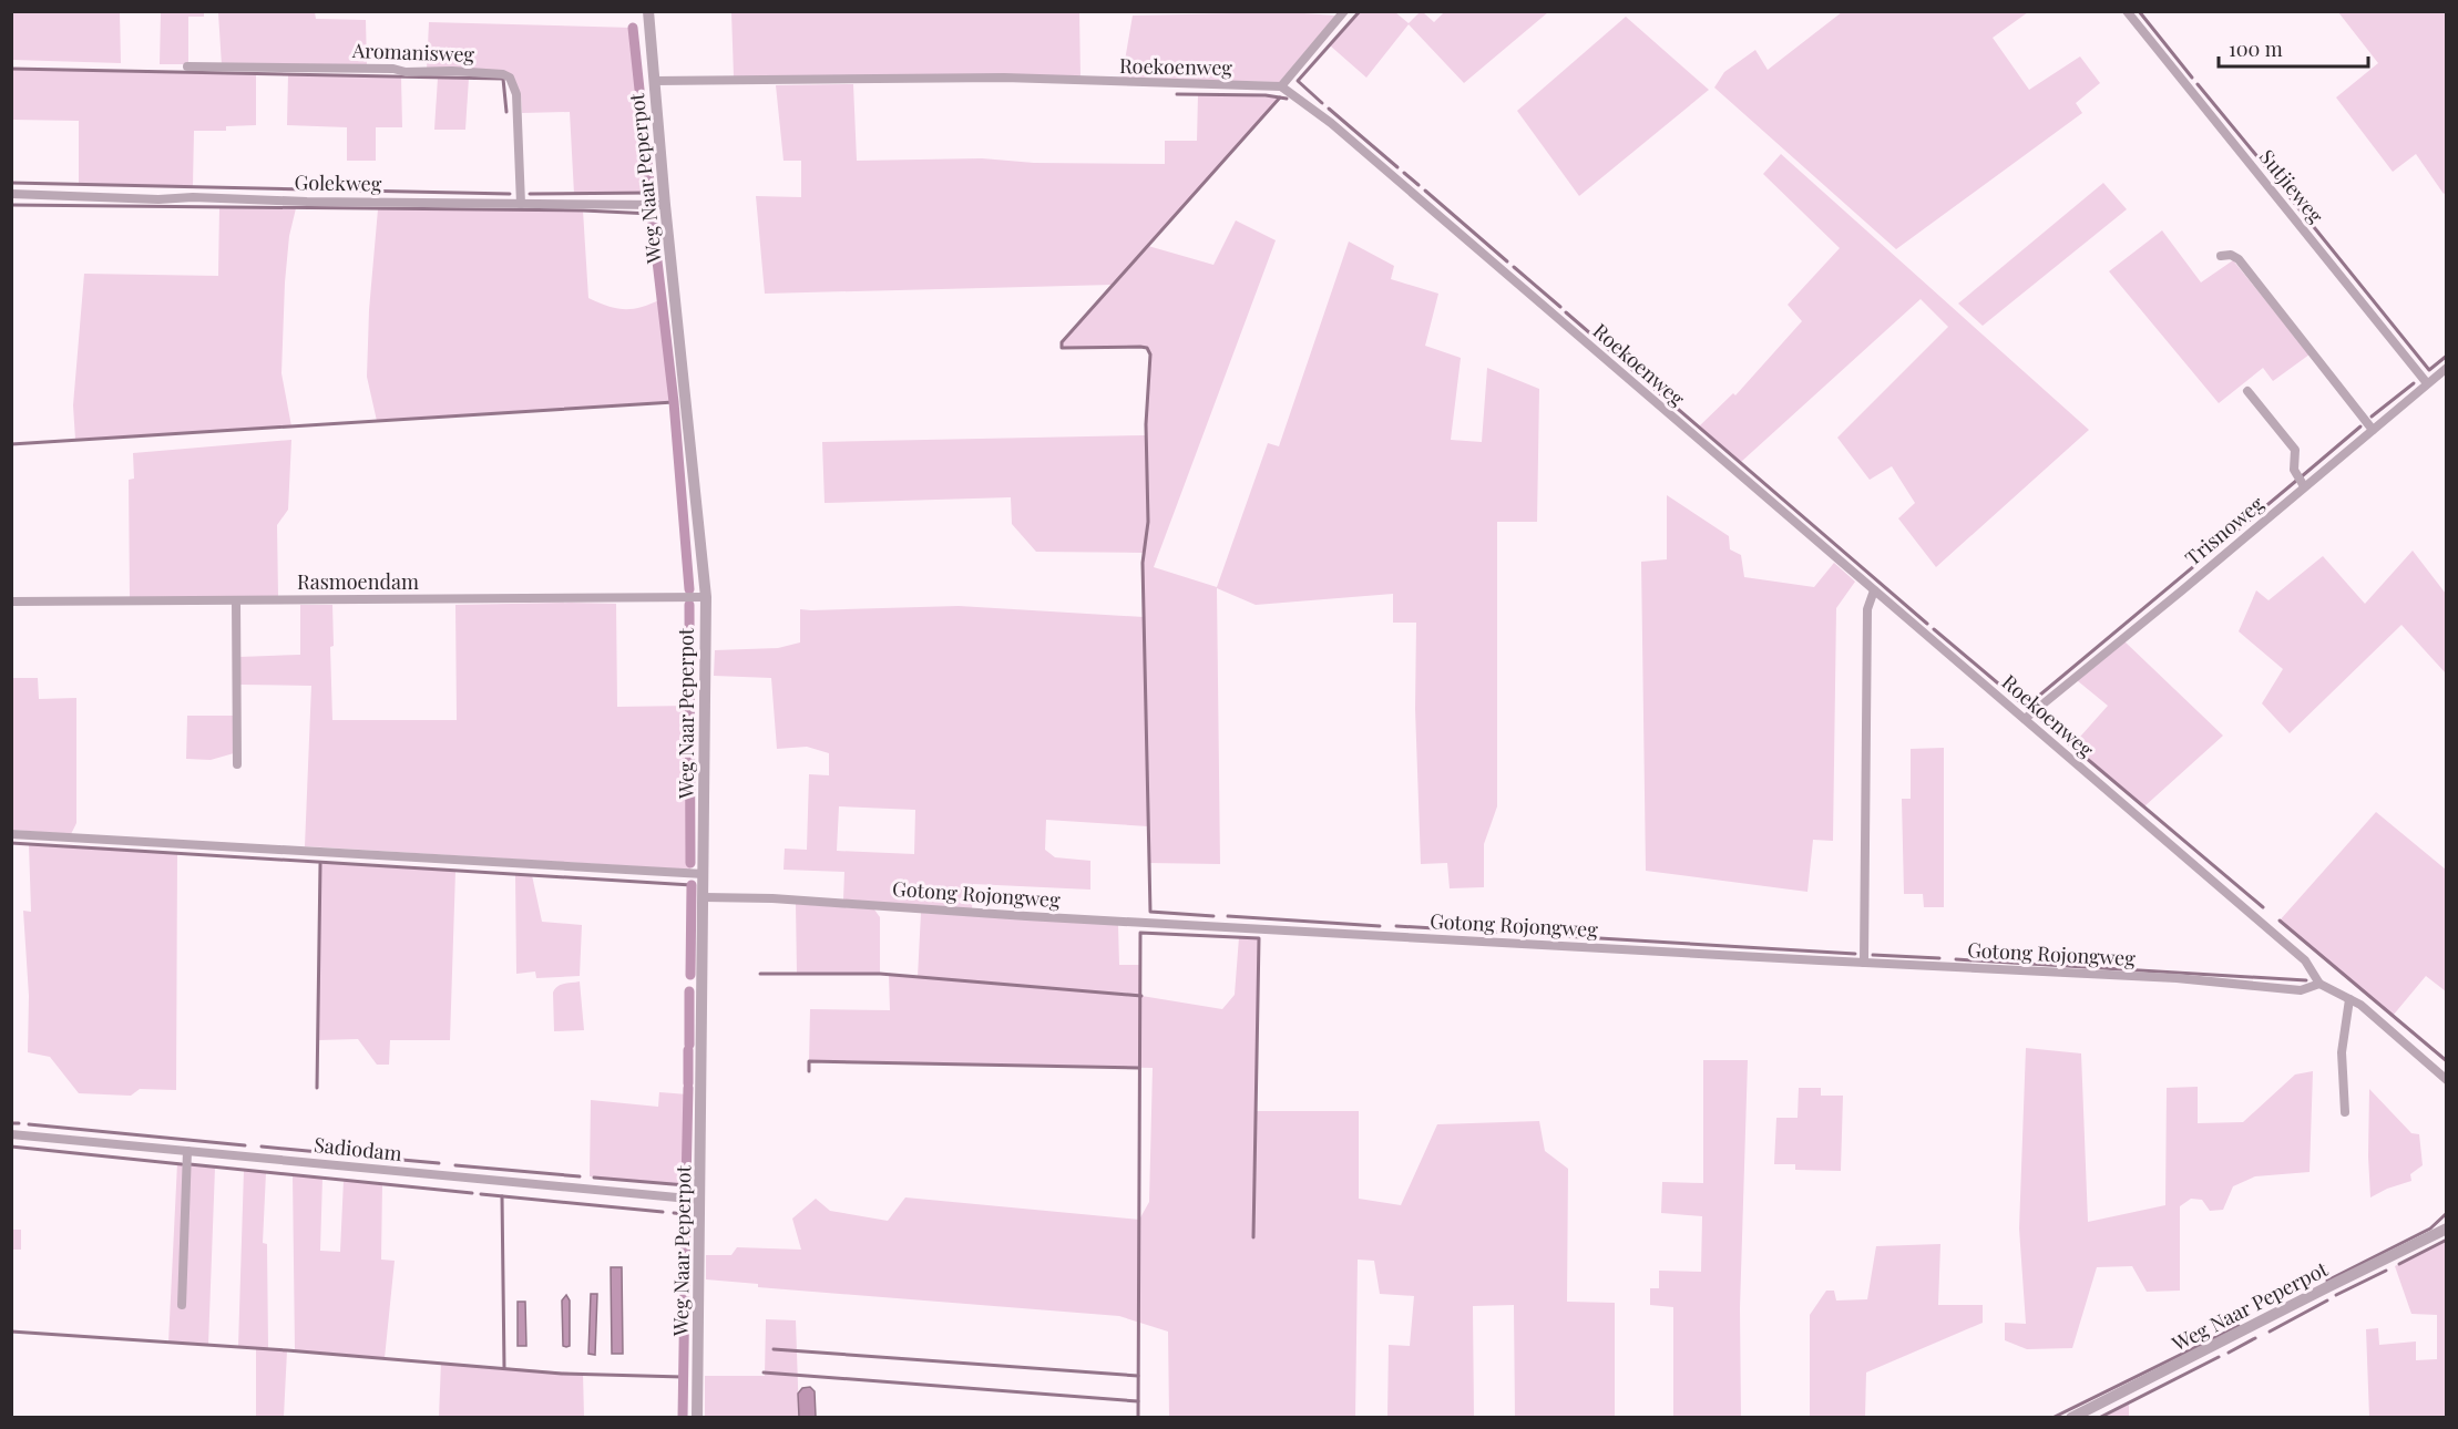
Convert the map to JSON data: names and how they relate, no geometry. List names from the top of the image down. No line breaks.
{"streets":{"street":["Aromanisweg","Roekoenweg","Weg Naar Peperpot","Golekweg","Sutjieweg","Trisnoweg","Rasmoendam","Gotong Rojongweg","Sadiodam"]},"crossings":[["Aromanisweg","Golekweg"],["Roekoenweg","Weg Naar Peperpot"],["Roekoenweg","Trisnoweg"],["Roekoenweg","Gotong Rojongweg"],["Weg Naar Peperpot","Golekweg"],["Weg Naar Peperpot","Rasmoendam"],["Weg Naar Peperpot","Gotong Rojongweg"],["Weg Naar Peperpot","Sadiodam"],["Sutjieweg","Trisnoweg"]],"scale_bar":"100 m"}
